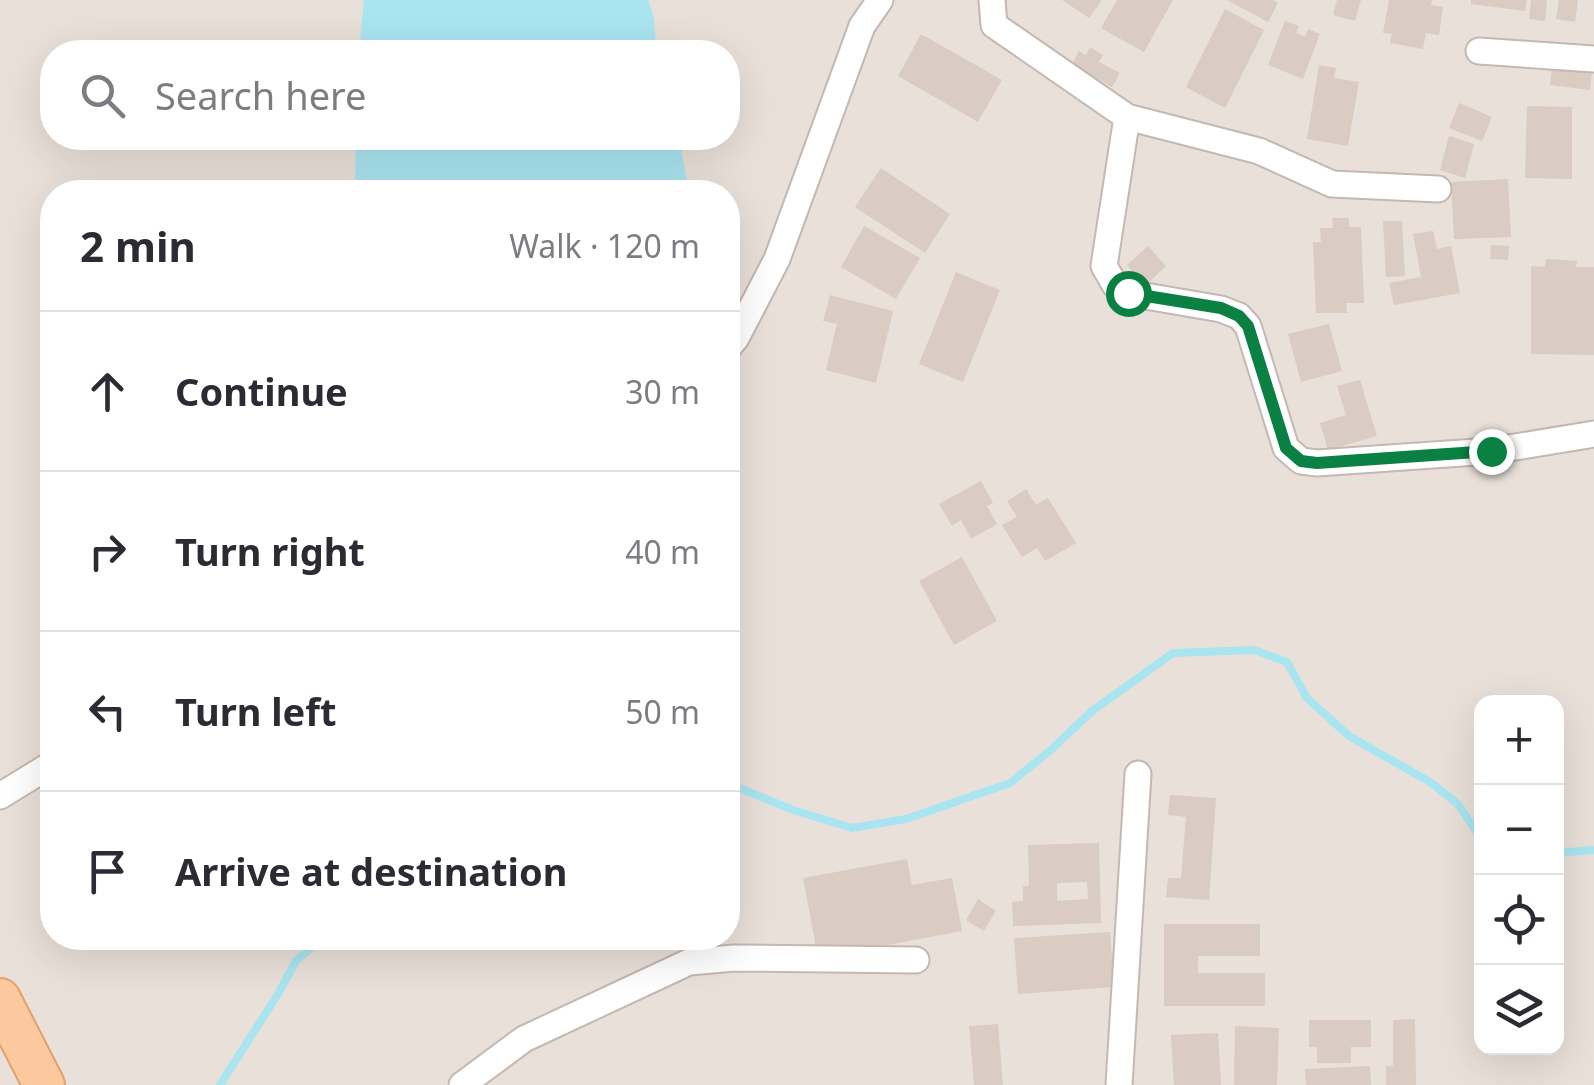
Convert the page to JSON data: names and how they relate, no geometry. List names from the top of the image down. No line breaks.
{"page":{"search":"Search here","heading":["2 min","Walk · 120 m"],"list":[["Continue","30 m"],["Turn right","40 m"],["Turn left","50 m"],"Arrive at destination"],"map_buttons":["+","−"]}}
